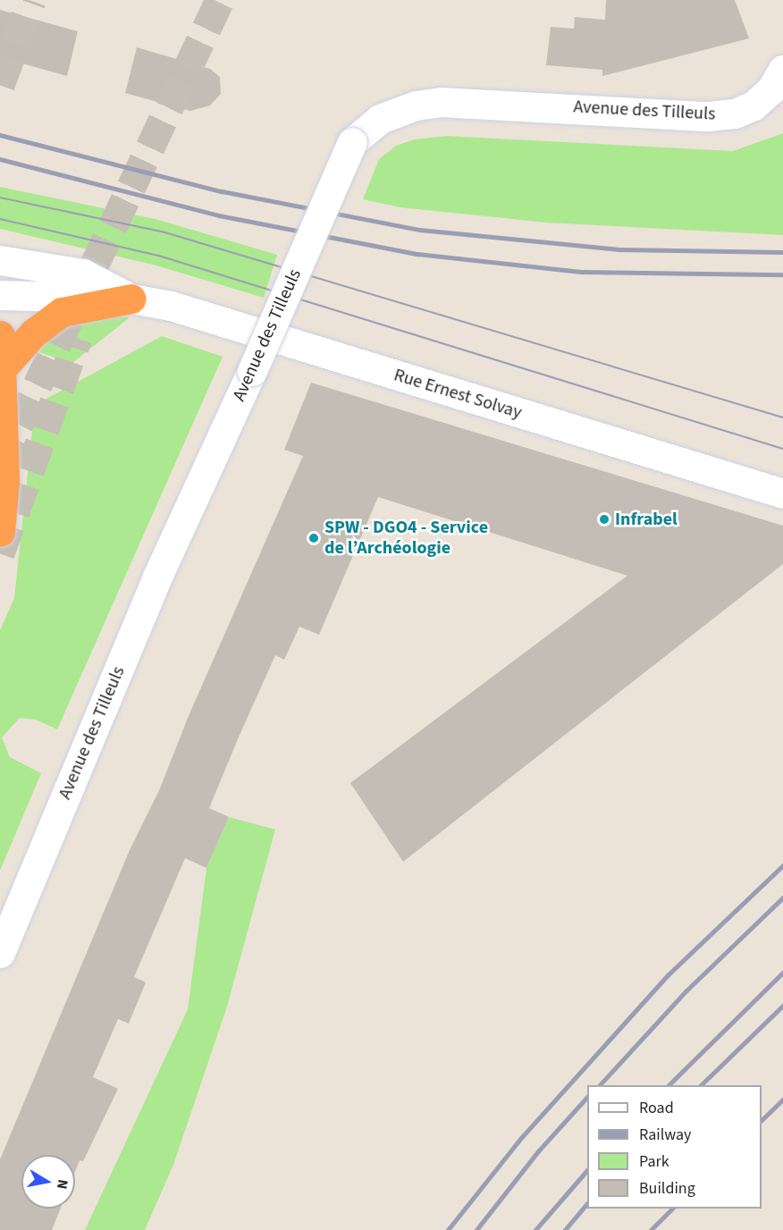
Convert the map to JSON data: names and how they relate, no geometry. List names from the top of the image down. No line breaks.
{"streets":{"street":["Avenue des Tilleuls","Rue Ernest Solvay"]},"places":["Infrabel","SPW - DGO4 - Service de l’Archéologie"],"legend":["Road","Railway","Park","Building"],"north":"right"}
